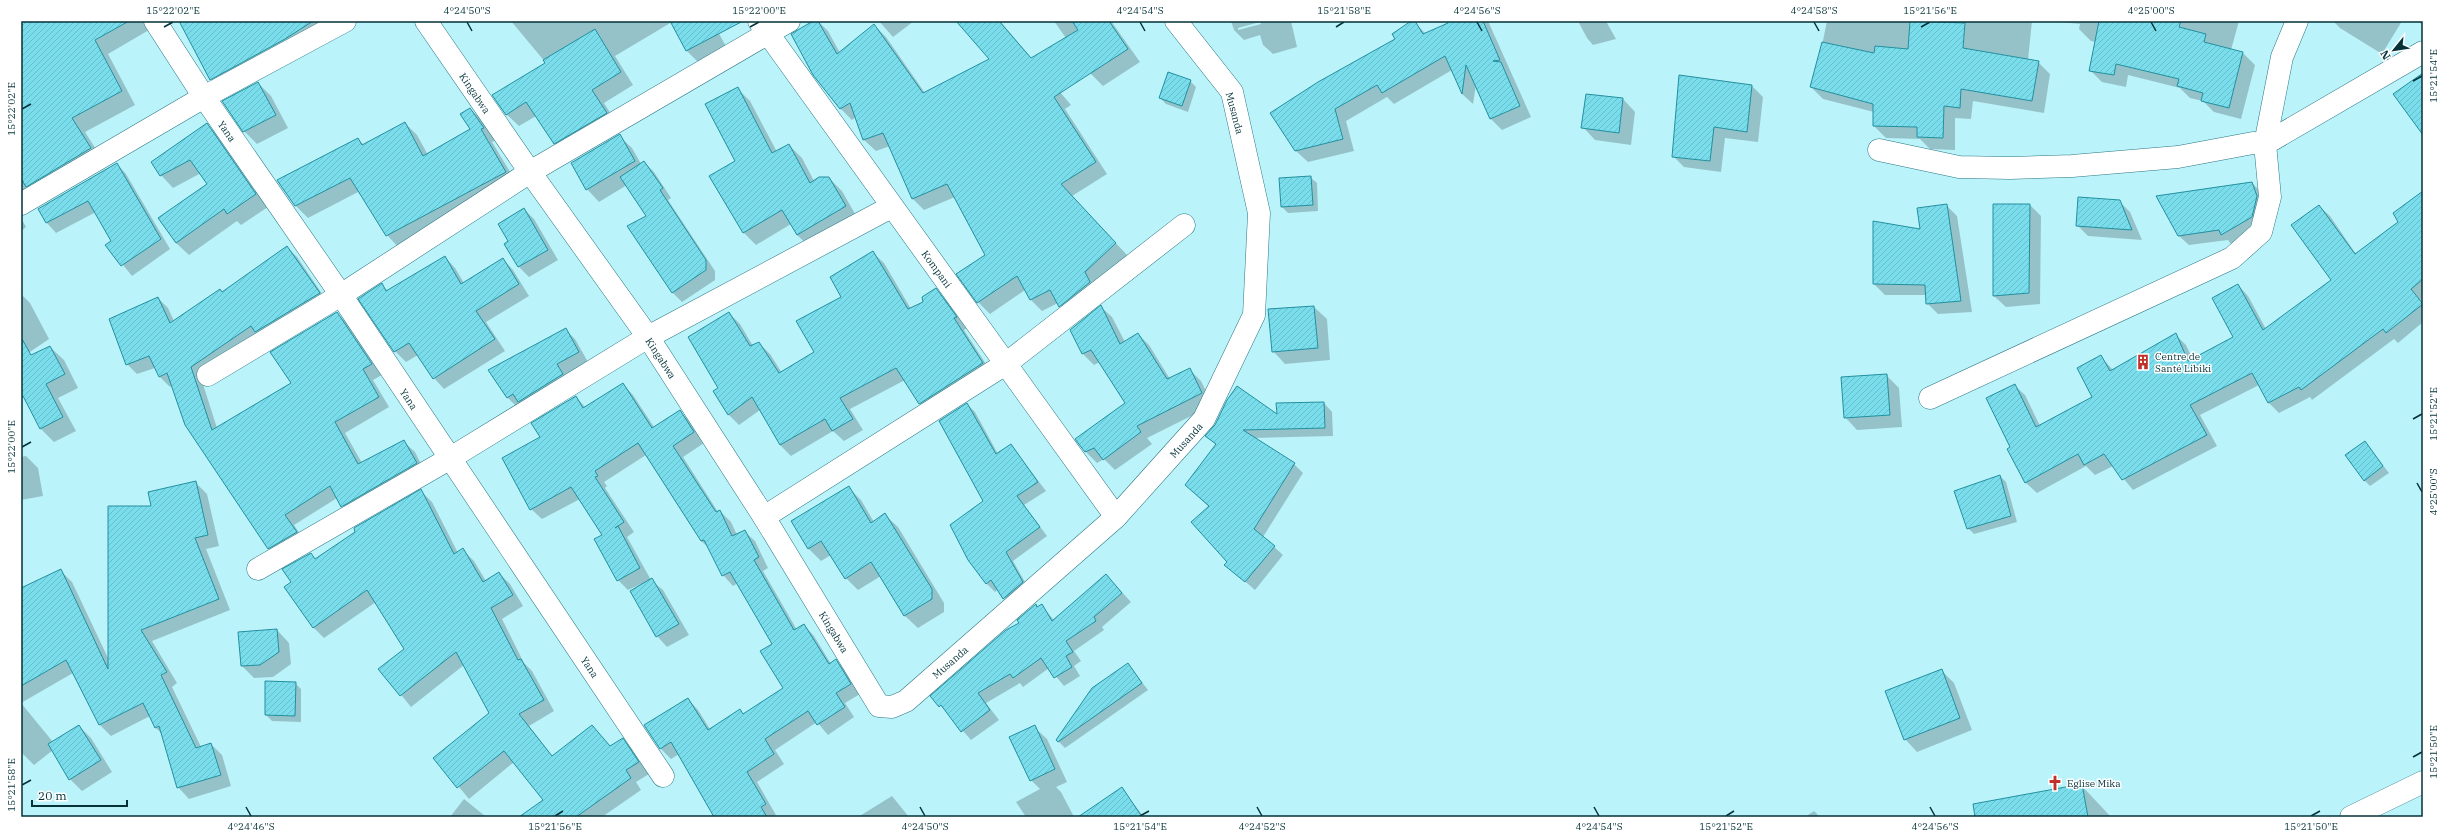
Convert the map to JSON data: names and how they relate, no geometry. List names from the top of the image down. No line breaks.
{"streets":{"street":["Kingabwa","Musanda","Yana","Kompani"]},"crossings":[["Kingabwa","Musanda"],["Musanda","Kompani"]],"places":{"building":["Centre de Santé Libiki"],"church":["Eglise Mika"]},"scale_bar":"20 m","north":"bottom left","coordinates":["15°22'02\"E","4°24'50\"S","15°22'00\"E","4°24'54\"S","15°21'58\"E","4°24'56\"S","4°24'58\"S","15°21'56\"E","4°25'00\"S","15°21'54\"E","15°21'52\"E","15°21'50\"E","4°24'46\"S","4°24'52\"S"]}
